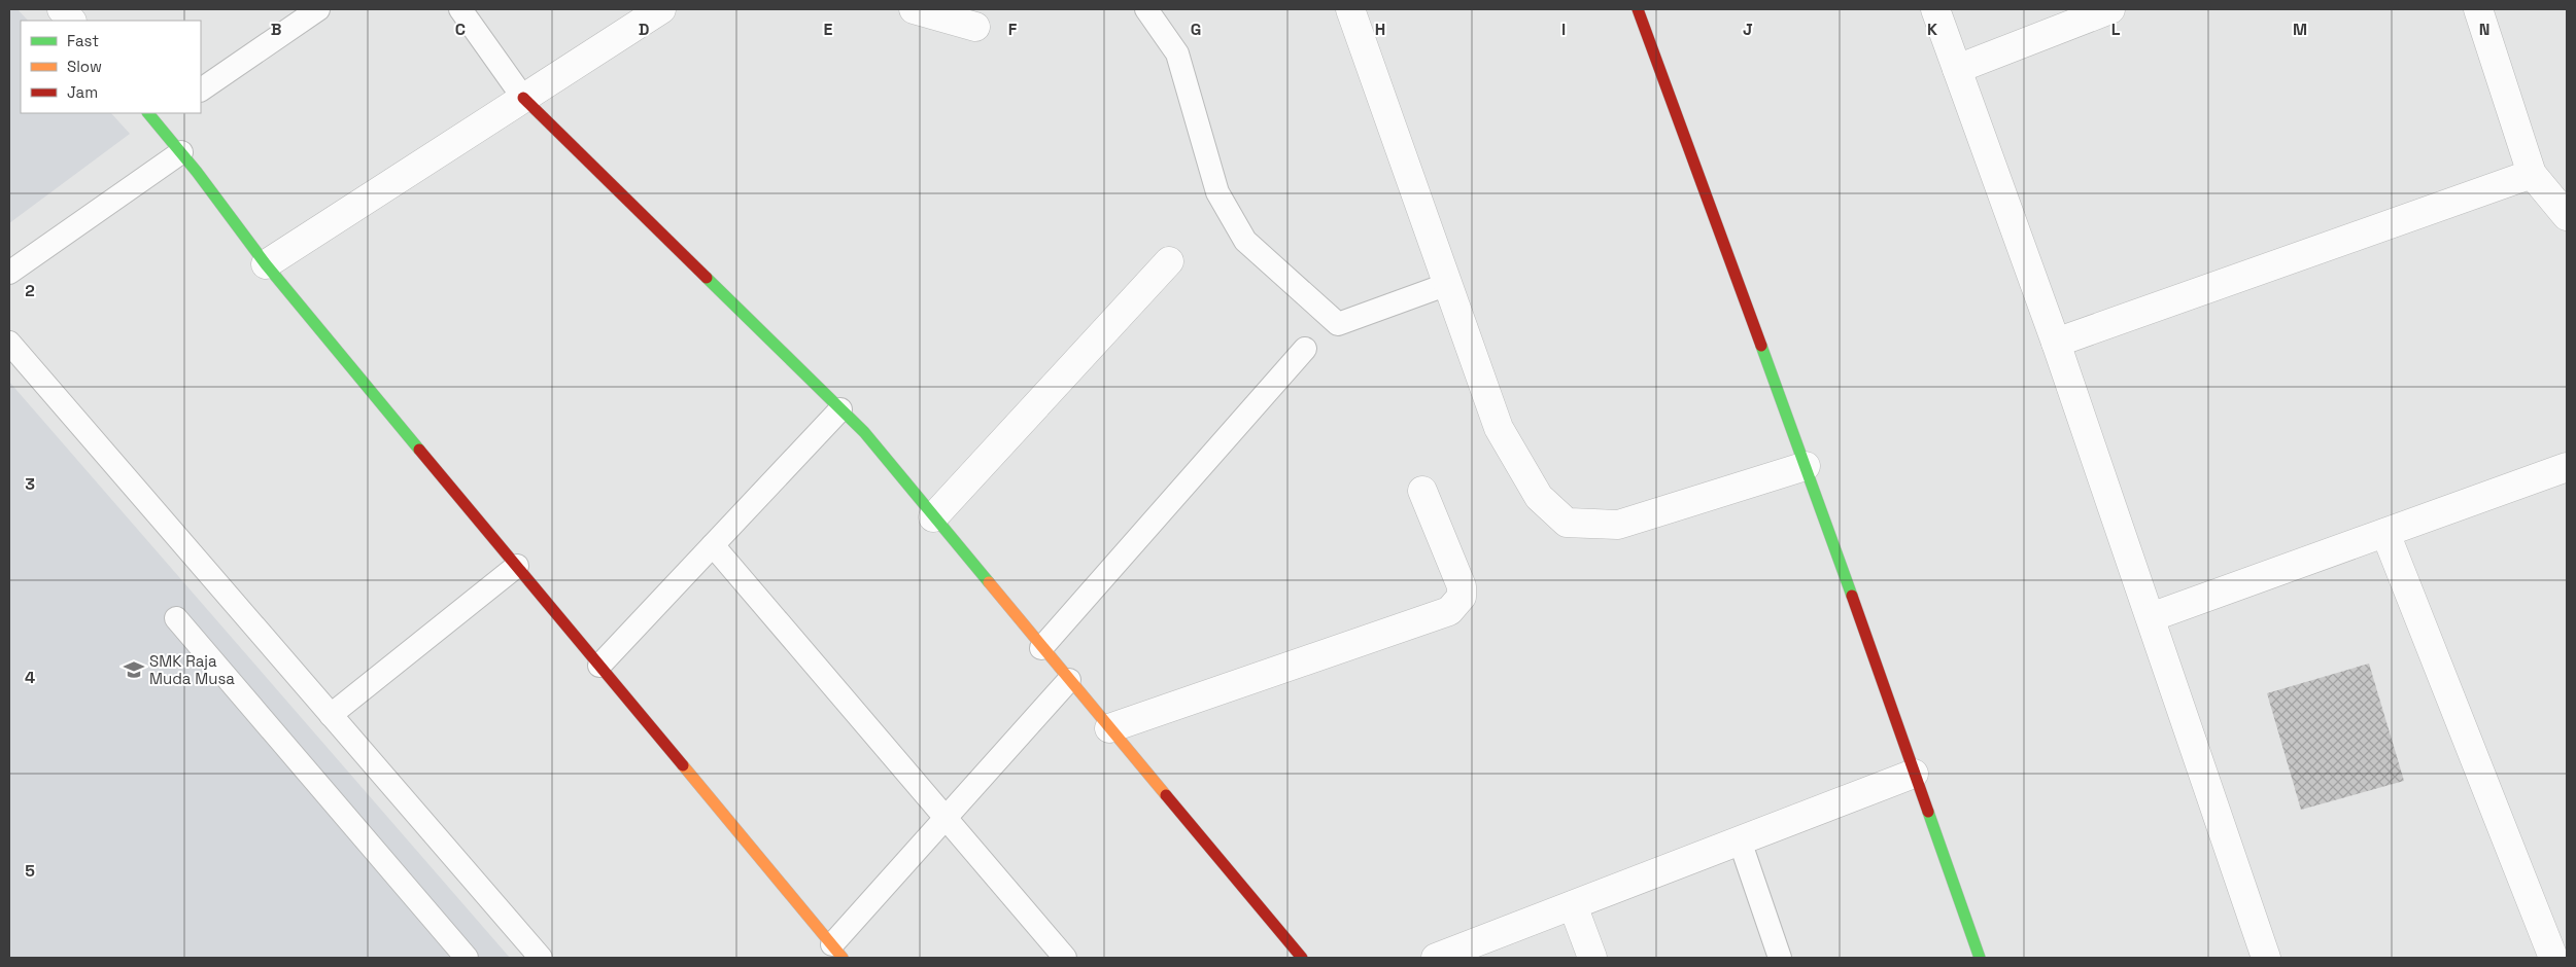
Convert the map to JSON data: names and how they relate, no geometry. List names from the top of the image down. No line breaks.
{"places":{"school or university":["SMK Raja Muda Musa"]},"legend":["Fast","Slow","Jam"],"grid":{"columns":["B","C","D","E","F","G","H","I","J","K","L","M","N"],"rows":["2","3","4","5"]}}
